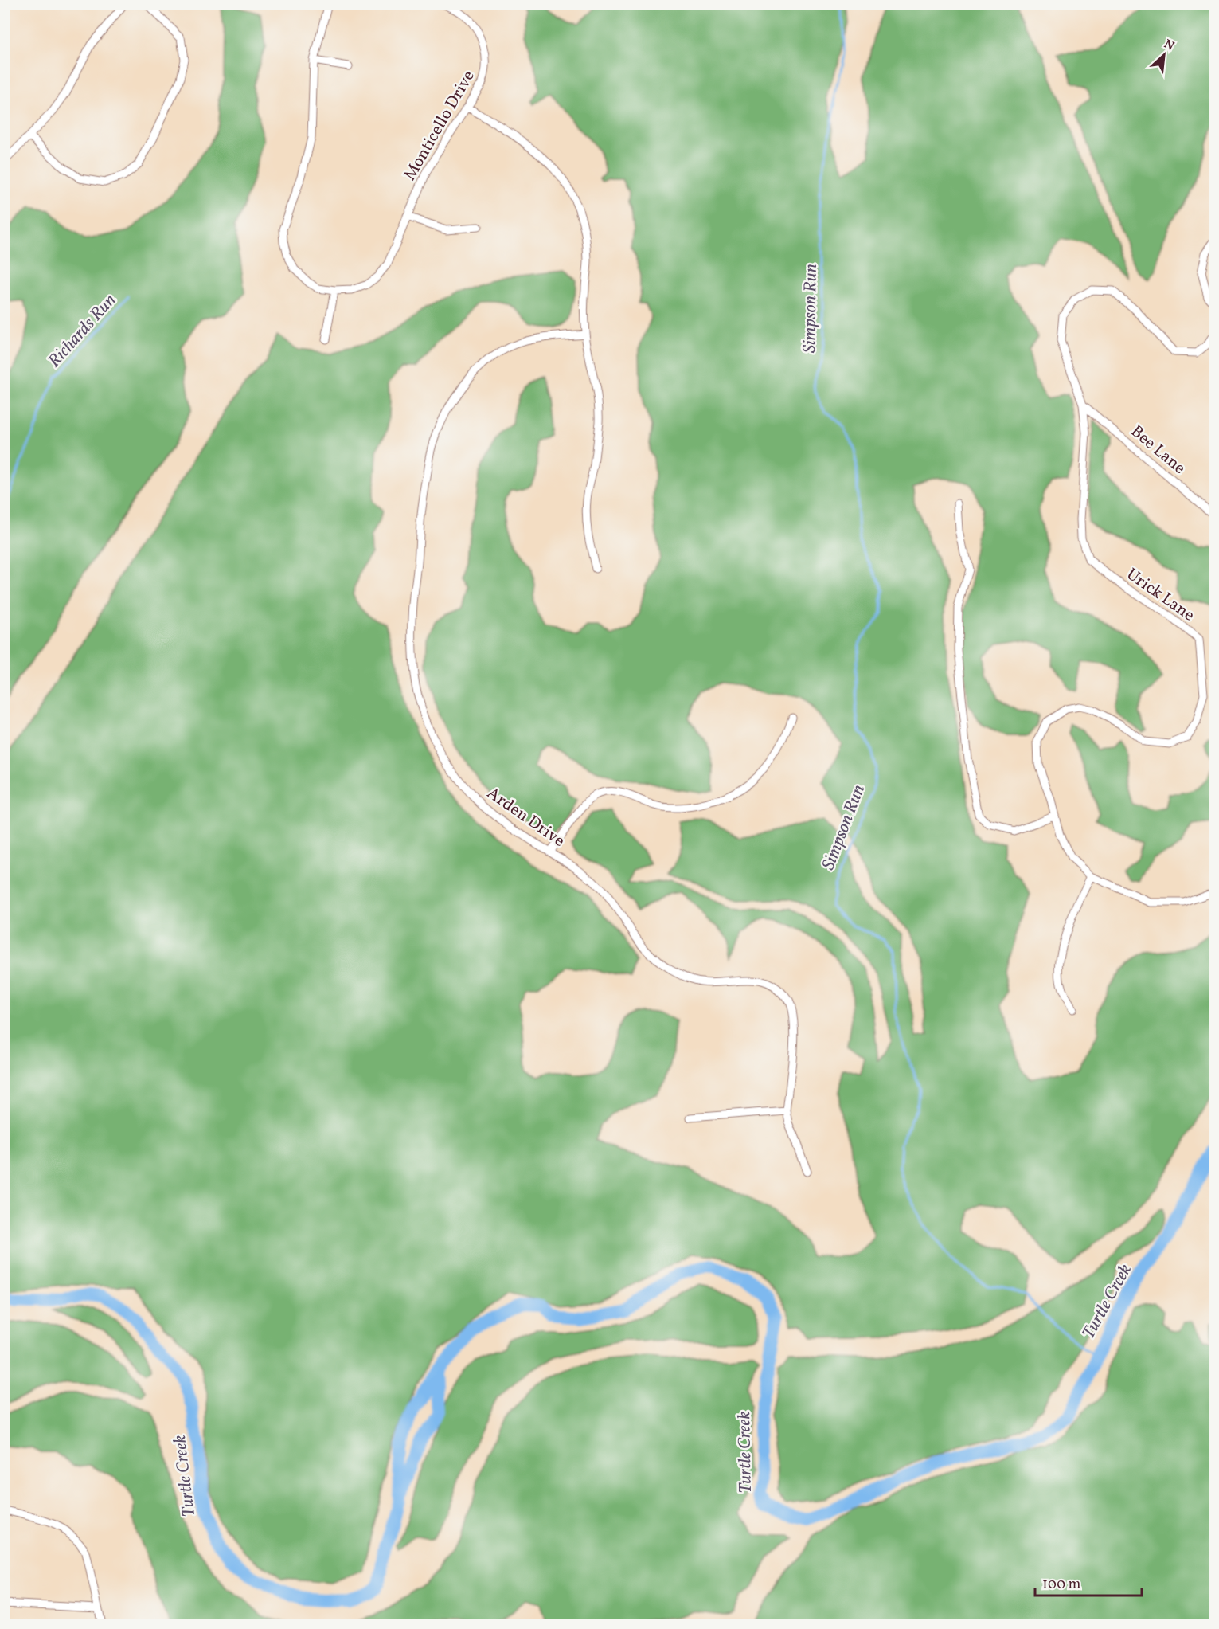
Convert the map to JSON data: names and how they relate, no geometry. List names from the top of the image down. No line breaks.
{"streets":{"street":["Monticello Drive","Bee Lane","Urick Lane","Arden Drive"]},"crossings":[["Bee Lane","Urick Lane"]],"water":["Simpson Run","Richards Run","Turtle Creek"],"scale_bar":"100 m","north":"top right"}
